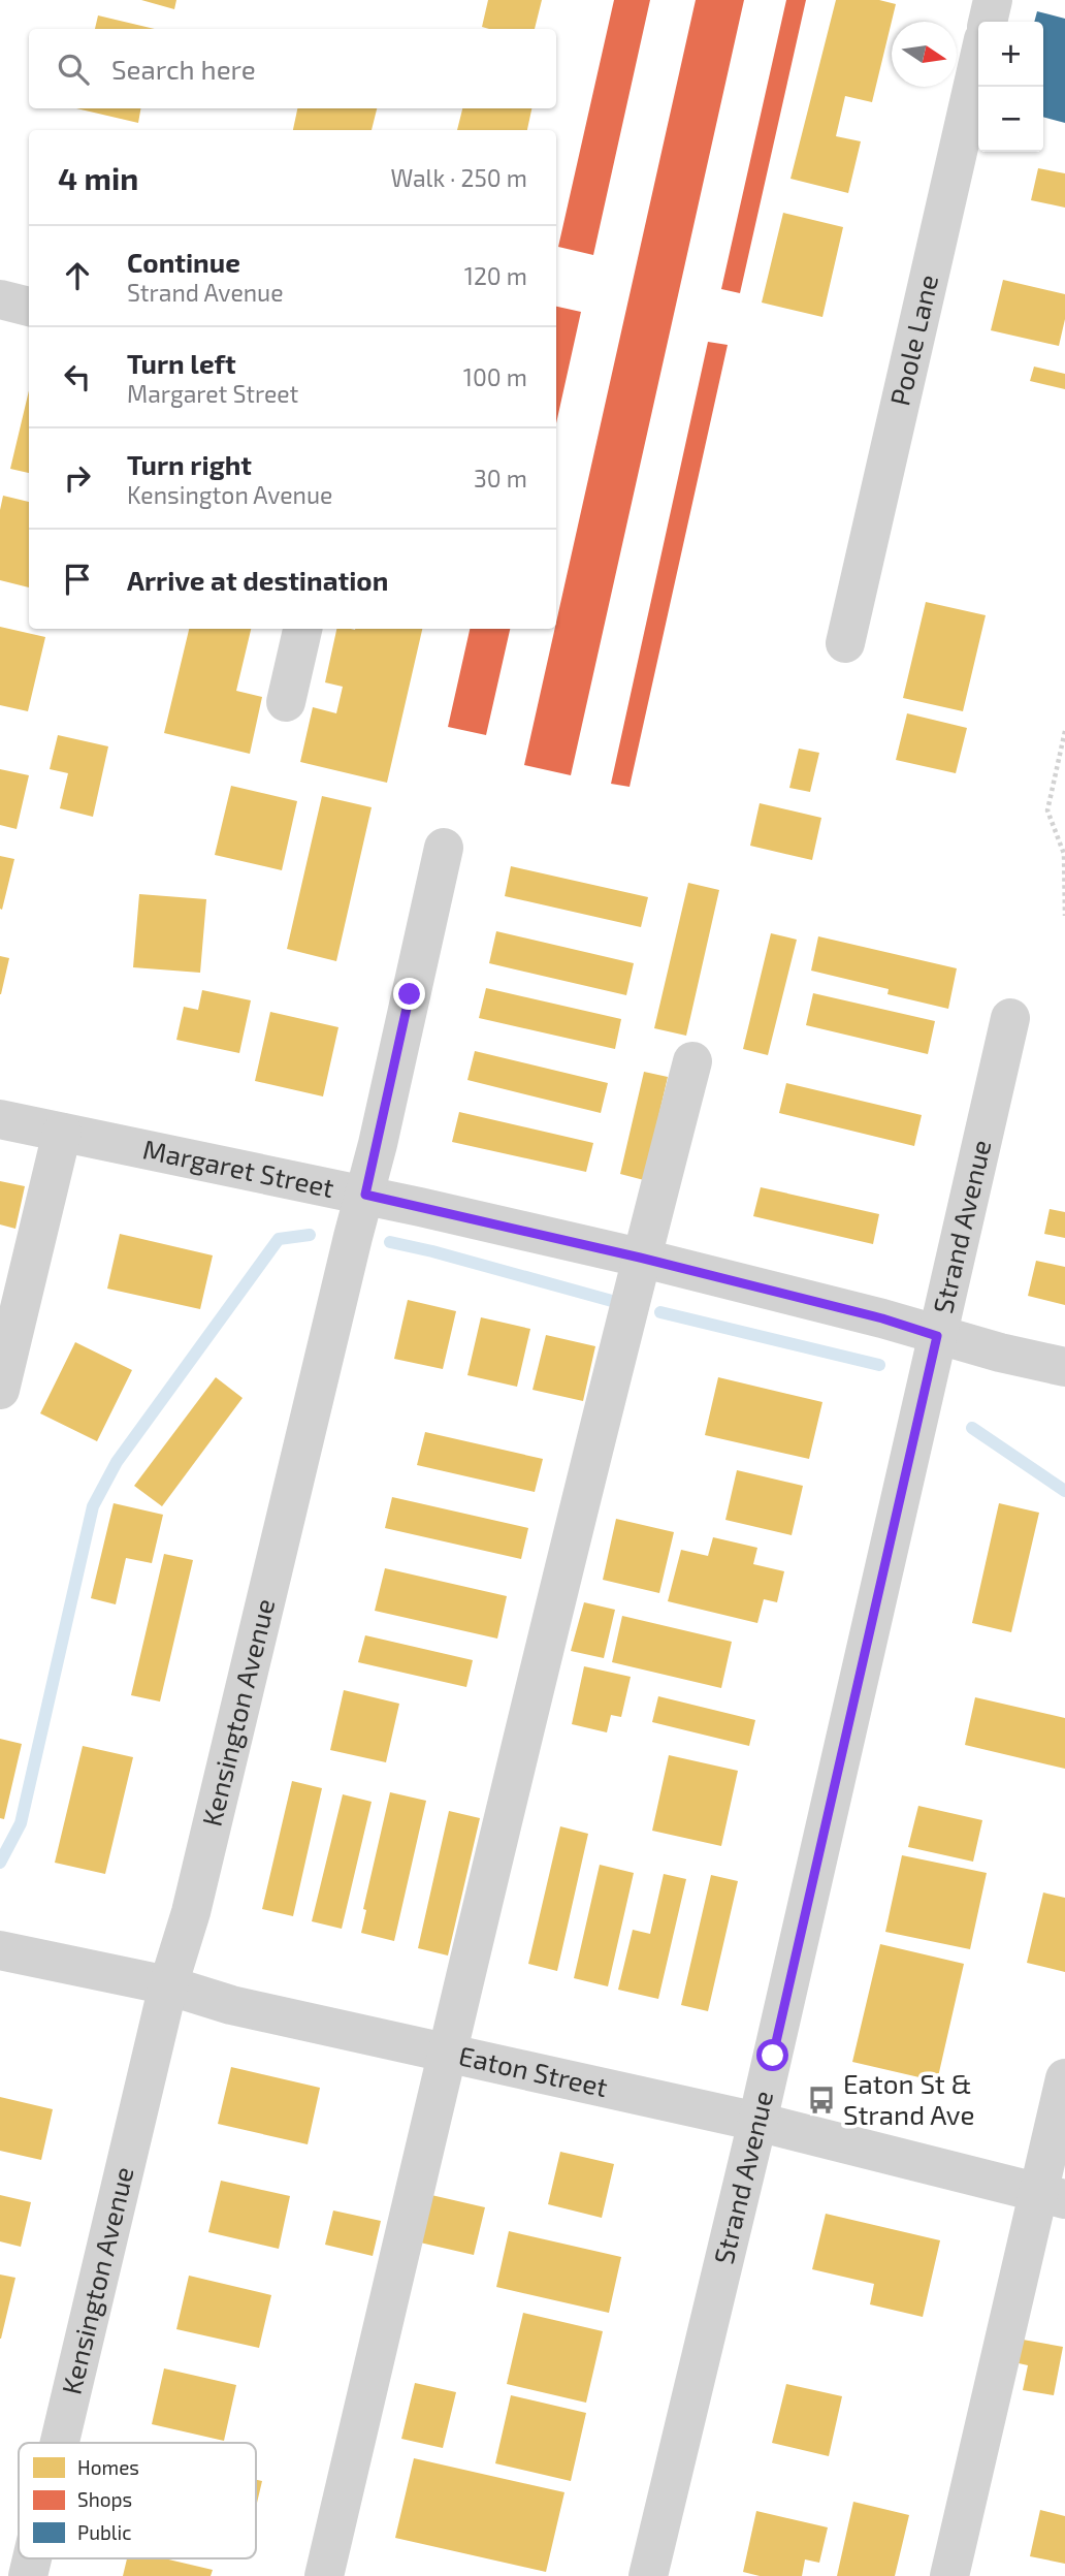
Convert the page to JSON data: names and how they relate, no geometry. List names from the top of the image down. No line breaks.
{"streets":{"street":["Poole Lane","Margaret Street","Strand Avenue","Kensington Avenue","Eaton Street"]},"crossings":[["Margaret Street","Strand Avenue"],["Margaret Street","Kensington Avenue"],["Strand Avenue","Eaton Street"],["Kensington Avenue","Eaton Street"]],"places":{"bus stop":["Eaton St & Strand Ave"]},"legend":["Homes","Shops","Public"],"north":"right","page":{"map_buttons":["+","−"],"search":"Search here","heading":["4 min","Walk · 250 m"],"list":[["Continue","Strand Avenue","120 m"],["Turn left","Margaret Street","100 m"],["Turn right","Kensington Avenue","30 m"],"Arrive at destination"]}}
